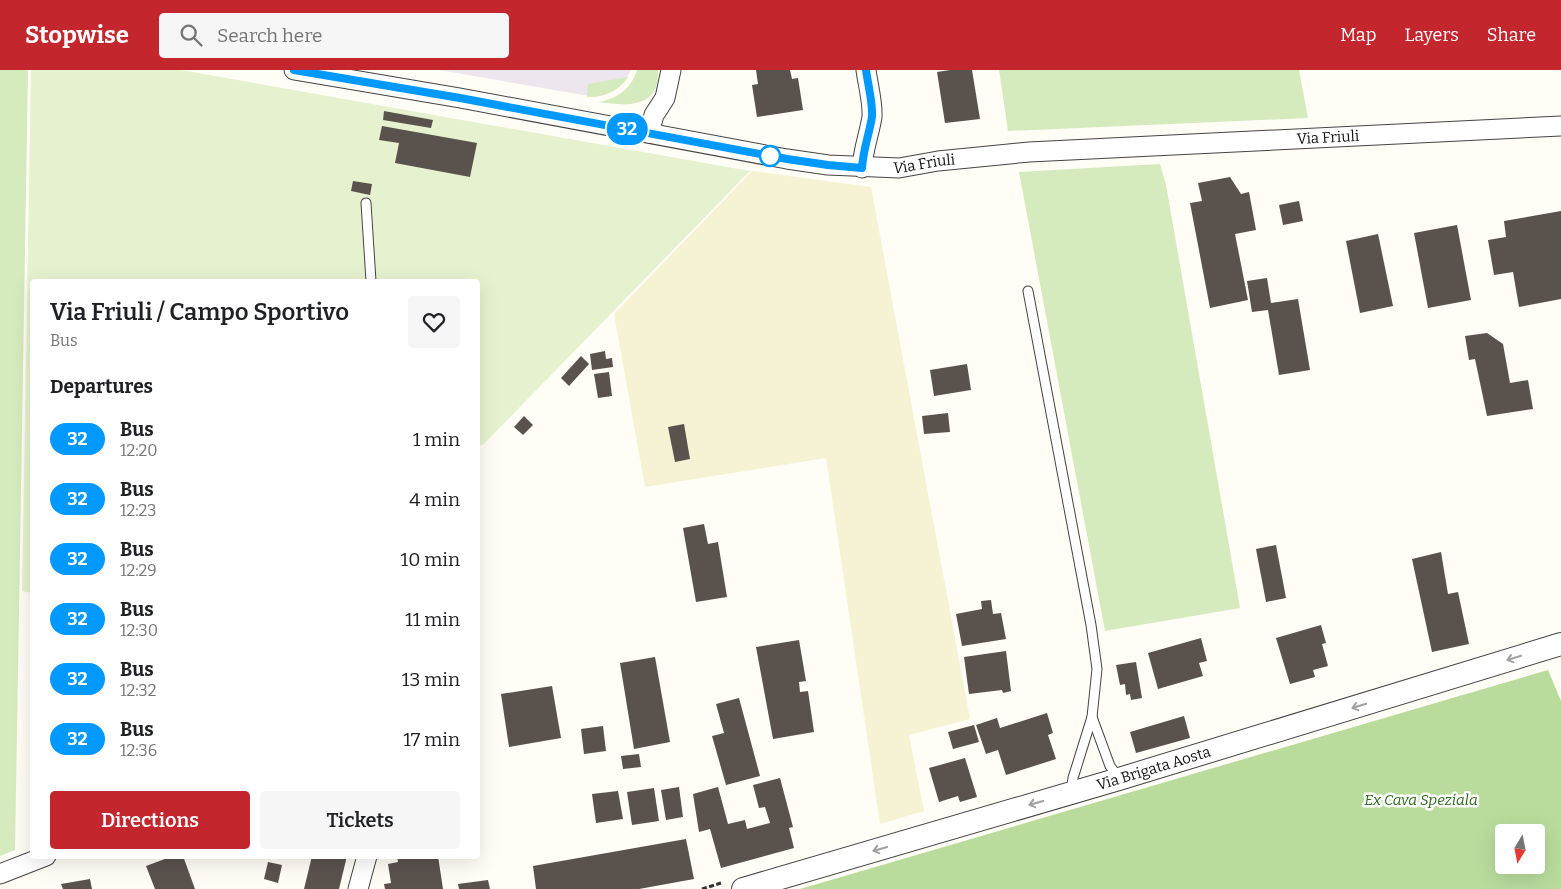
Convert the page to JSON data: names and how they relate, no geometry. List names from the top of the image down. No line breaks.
{"streets":{"street":["Via Friuli","Via Brigata Aosta"]},"one_way":["Via Brigata Aosta"],"parks":["Ex Cava Speziala"],"lines":["bus line 32"],"north":"bottom","page":{"header":"Stopwise","search":"Search here","nav":["Map","Layers","Share"],"on_map":"32","heading":[["Via Friuli / Campo Sportivo","Bus"],"Departures"],"list":[{"mark":"32","name":"Bus","note":"12:20","value":"1 min"},{"mark":"32","name":"Bus","note":"12:23","value":"4 min"},{"mark":"32","name":"Bus","note":"12:29","value":"10 min"},{"mark":"32","name":"Bus","note":"12:30","value":"11 min"},{"mark":"32","name":"Bus","note":"12:32","value":"13 min"},{"mark":"32","name":"Bus","note":"12:36","value":"17 min"}],"buttons":["Directions","Tickets"]}}
